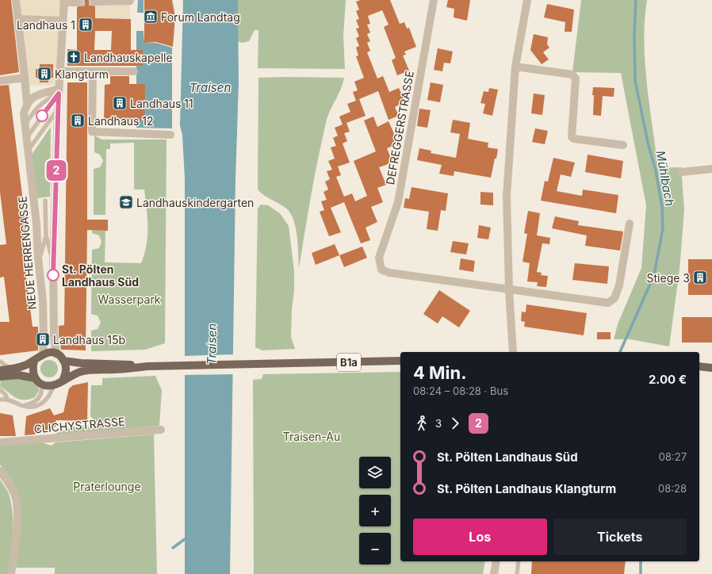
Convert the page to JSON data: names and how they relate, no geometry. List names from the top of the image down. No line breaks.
{"streets":{"main road":["B1a"],"street":["DEFREGGERSTRASSE","NEUE HERRENGASSE","CLICHYSTRASSE"]},"crossings":[["NEUE HERRENGASSE","B1a"]],"water":["Traisen","Mühlbach"],"parks":["Wasserpark","Traisen-Au","Praterlounge"],"places":{"museum":["Forum Landtag"],"building":["Landhaus 1","Klangturm","Landhaus 11","Landhaus 12","Stiege 3","Landhaus 15b"],"church":["Landhauskapelle"],"school or university":["Landhauskindergarten"],"other":["St. Pölten Landhaus Süd"]},"lines":["bus line 2"],"page":{"on_map":"2","heading":["4 Min.","08:24 – 08:28 · Bus","2.00 €"],"legs":["3","2"],"list":[{"name":"St. Pölten Landhaus Süd","value":"08:27"},{"name":"St. Pölten Landhaus Klangturm","value":"08:28"}],"map_buttons":["+","−"],"buttons":["Los","Tickets"]}}
